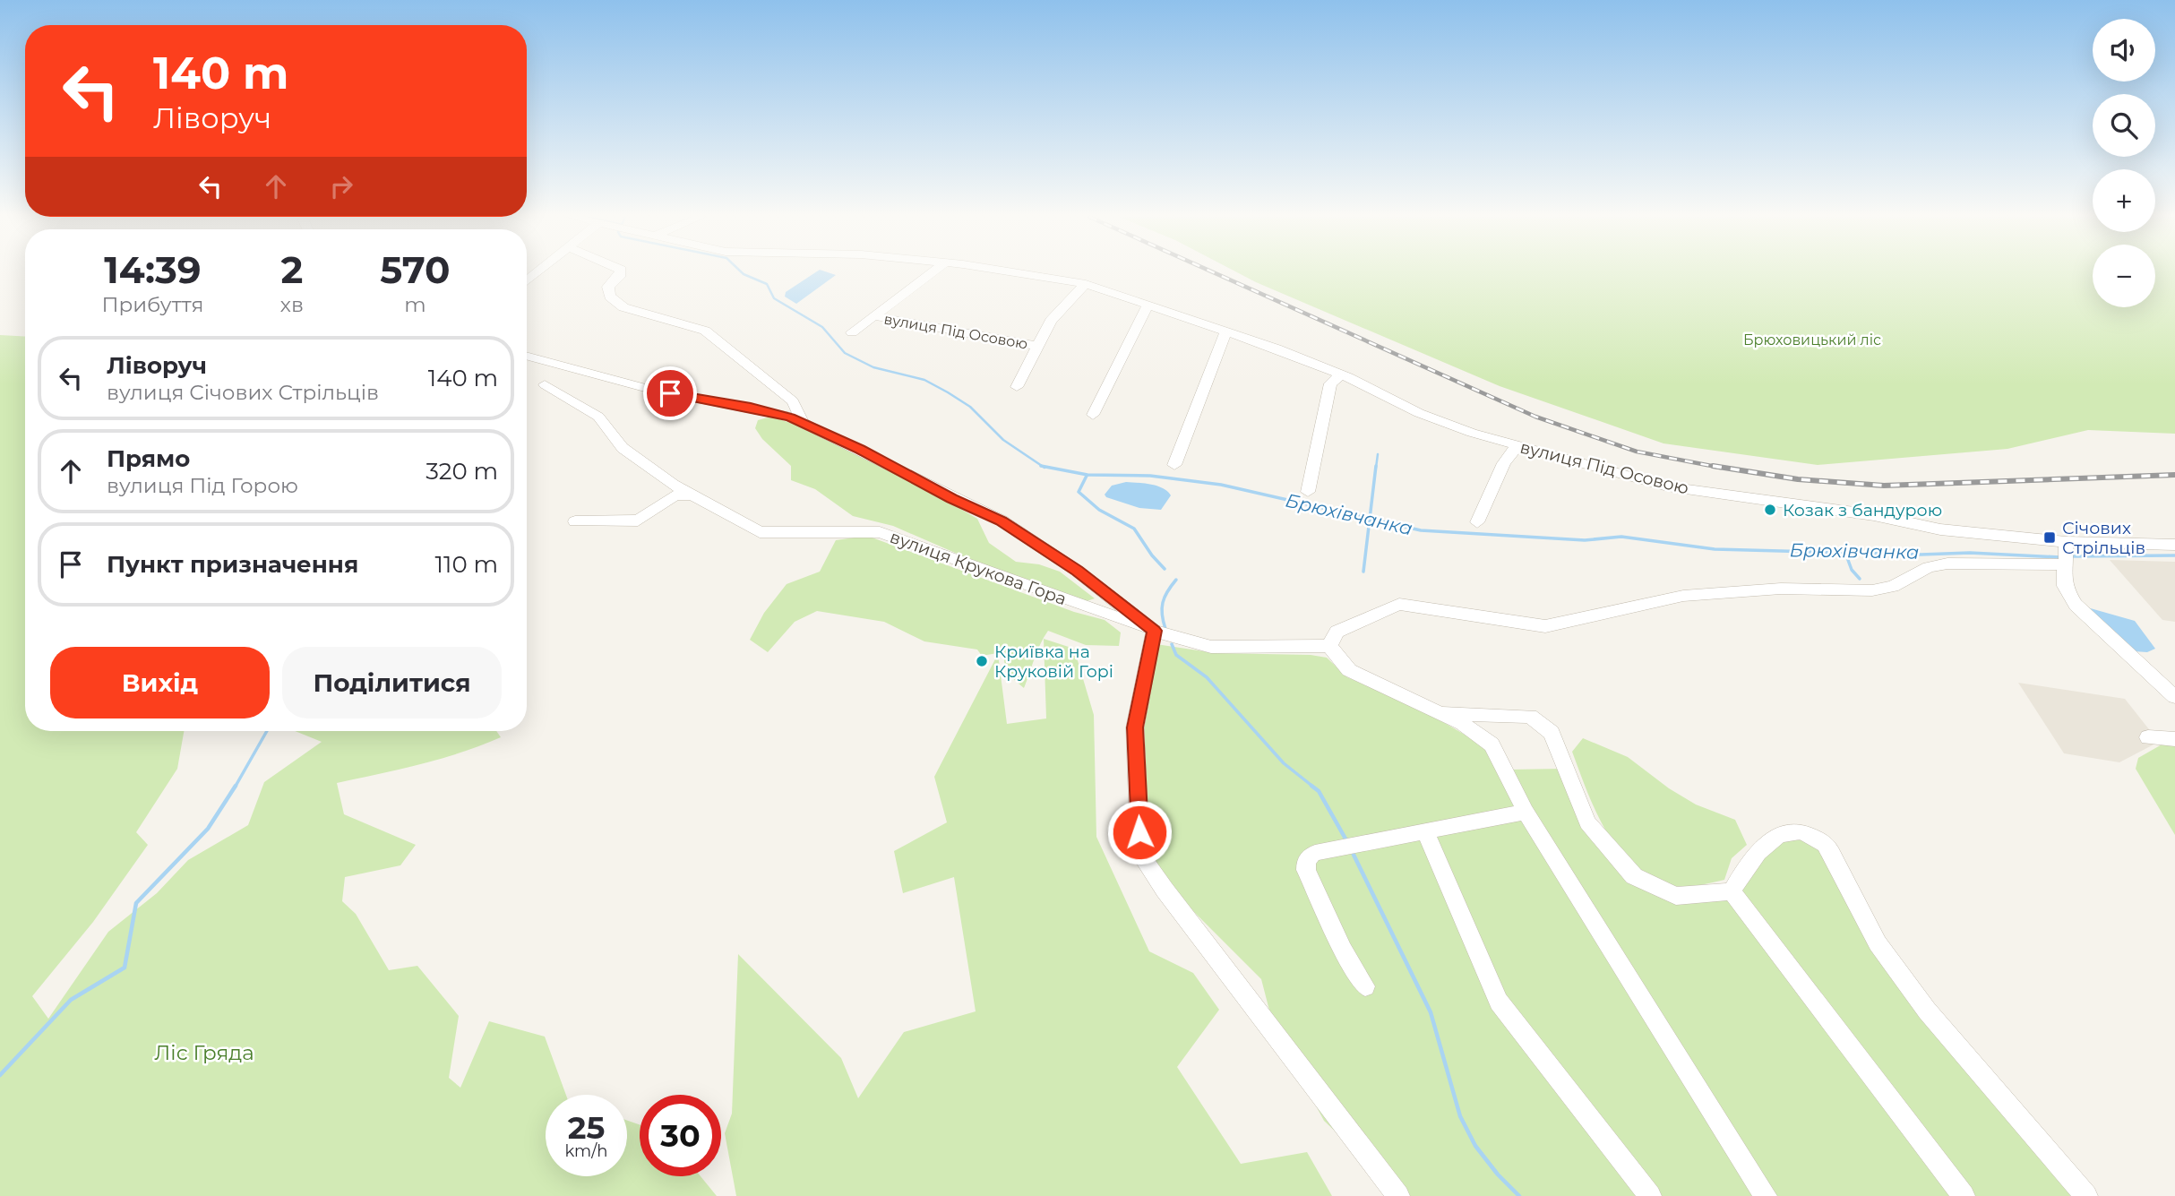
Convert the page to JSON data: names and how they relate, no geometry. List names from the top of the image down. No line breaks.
{"streets":{"street":["вулиця Під Осовою","вулиця Крукова Гора"]},"water":["Брюхівчанка"],"parks":["Брюховицький ліс","Ліс Гряда"],"places":{"other":["Козак з бандурою","Криївка на Круковій Горі"],"transit":["Січових Стрільців"]},"page":{"map_buttons":["+","−"],"turn":["140 m","Ліворуч"],"eta":["14:39","Прибуття","2","хв","570","m"],"list":[{"name":"Ліворуч","note":"вулиця Січових Стрільців","value":"140 m"},{"name":"Прямо","note":"вулиця Під Горою","value":"320 m"},{"name":"Пункт призначення","value":"110 m"}],"buttons":["Вихід","Поділитися"],"speed":"25 km/h","limit":"30"}}
